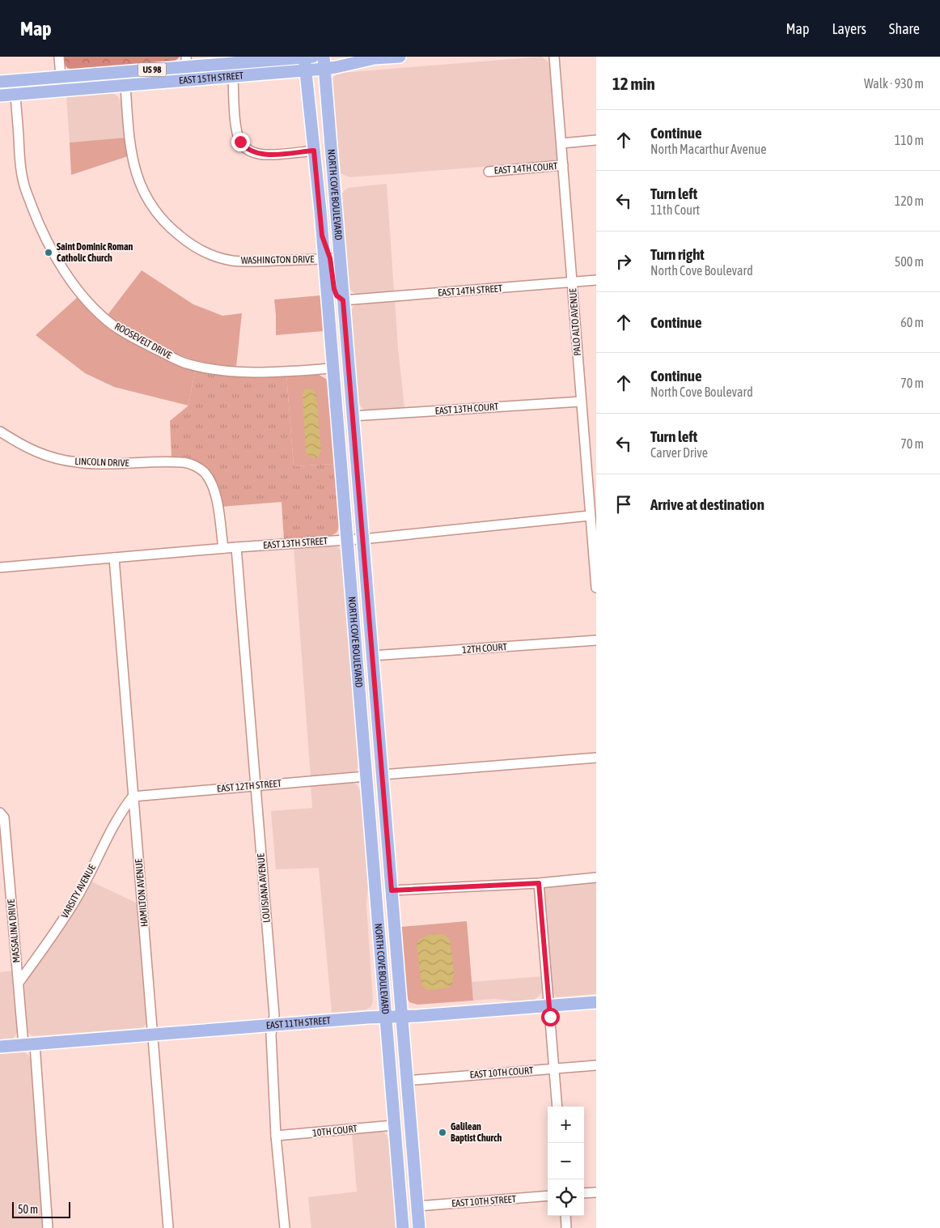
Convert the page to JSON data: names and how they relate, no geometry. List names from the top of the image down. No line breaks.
{"streets":{"main road":["US 98","EAST 15TH STREET","NORTH COVE BOULEVARD","EAST 11TH STREET"],"street":["EAST 14TH COURT","WASHINGTON DRIVE","EAST 14TH STREET","PALO ALTO AVENUE","ROOSEVELT DRIVE","EAST 13TH COURT","LINCOLN DRIVE","EAST 13TH STREET","12TH COURT","EAST 12TH STREET","LOUISIANA AVENUE","VARSITY AVENUE","HAMILTON AVENUE","MASSALINA DRIVE","EAST 10TH COURT","10TH COURT","EAST 10TH STREET"]},"crossings":[["EAST 15TH STREET","NORTH COVE BOULEVARD"],["EAST 15TH STREET","WASHINGTON DRIVE"],["EAST 15TH STREET","ROOSEVELT DRIVE"],["EAST 14TH COURT","PALO ALTO AVENUE"],["NORTH COVE BOULEVARD","WASHINGTON DRIVE"],["NORTH COVE BOULEVARD","EAST 14TH STREET"],["NORTH COVE BOULEVARD","ROOSEVELT DRIVE"],["NORTH COVE BOULEVARD","EAST 13TH COURT"],["NORTH COVE BOULEVARD","EAST 13TH STREET"],["NORTH COVE BOULEVARD","12TH COURT"],["NORTH COVE BOULEVARD","EAST 12TH STREET"],["NORTH COVE BOULEVARD","EAST 11TH STREET"],["NORTH COVE BOULEVARD","EAST 10TH COURT"],["NORTH COVE BOULEVARD","10TH COURT"],["NORTH COVE BOULEVARD","EAST 10TH STREET"],["EAST 14TH STREET","PALO ALTO AVENUE"],["PALO ALTO AVENUE","EAST 13TH COURT"],["PALO ALTO AVENUE","EAST 13TH STREET"],["LINCOLN DRIVE","EAST 13TH STREET"],["EAST 13TH STREET","LOUISIANA AVENUE"],["EAST 13TH STREET","HAMILTON AVENUE"],["EAST 12TH STREET","LOUISIANA AVENUE"],["EAST 12TH STREET","VARSITY AVENUE"],["EAST 12TH STREET","HAMILTON AVENUE"],["LOUISIANA AVENUE","EAST 11TH STREET"],["LOUISIANA AVENUE","10TH COURT"],["VARSITY AVENUE","HAMILTON AVENUE"],["VARSITY AVENUE","MASSALINA DRIVE"],["HAMILTON AVENUE","EAST 11TH STREET"],["MASSALINA DRIVE","EAST 11TH STREET"]],"places":["Saint Dominic Roman Catholic Church","Galilean Baptist Church"],"scale_bar":"50 m","page":{"header":"Map","nav":["Map","Layers","Share"],"heading":["12 min","Walk · 930 m"],"list":[["Continue","North Macarthur Avenue","110 m"],["Turn left","11th Court","120 m"],["Turn right","North Cove Boulevard","500 m"],["Continue","60 m"],["Continue","North Cove Boulevard","70 m"],["Turn left","Carver Drive","70 m"],"Arrive at destination"],"map_buttons":["+","−"],"scale":"50 m"}}
